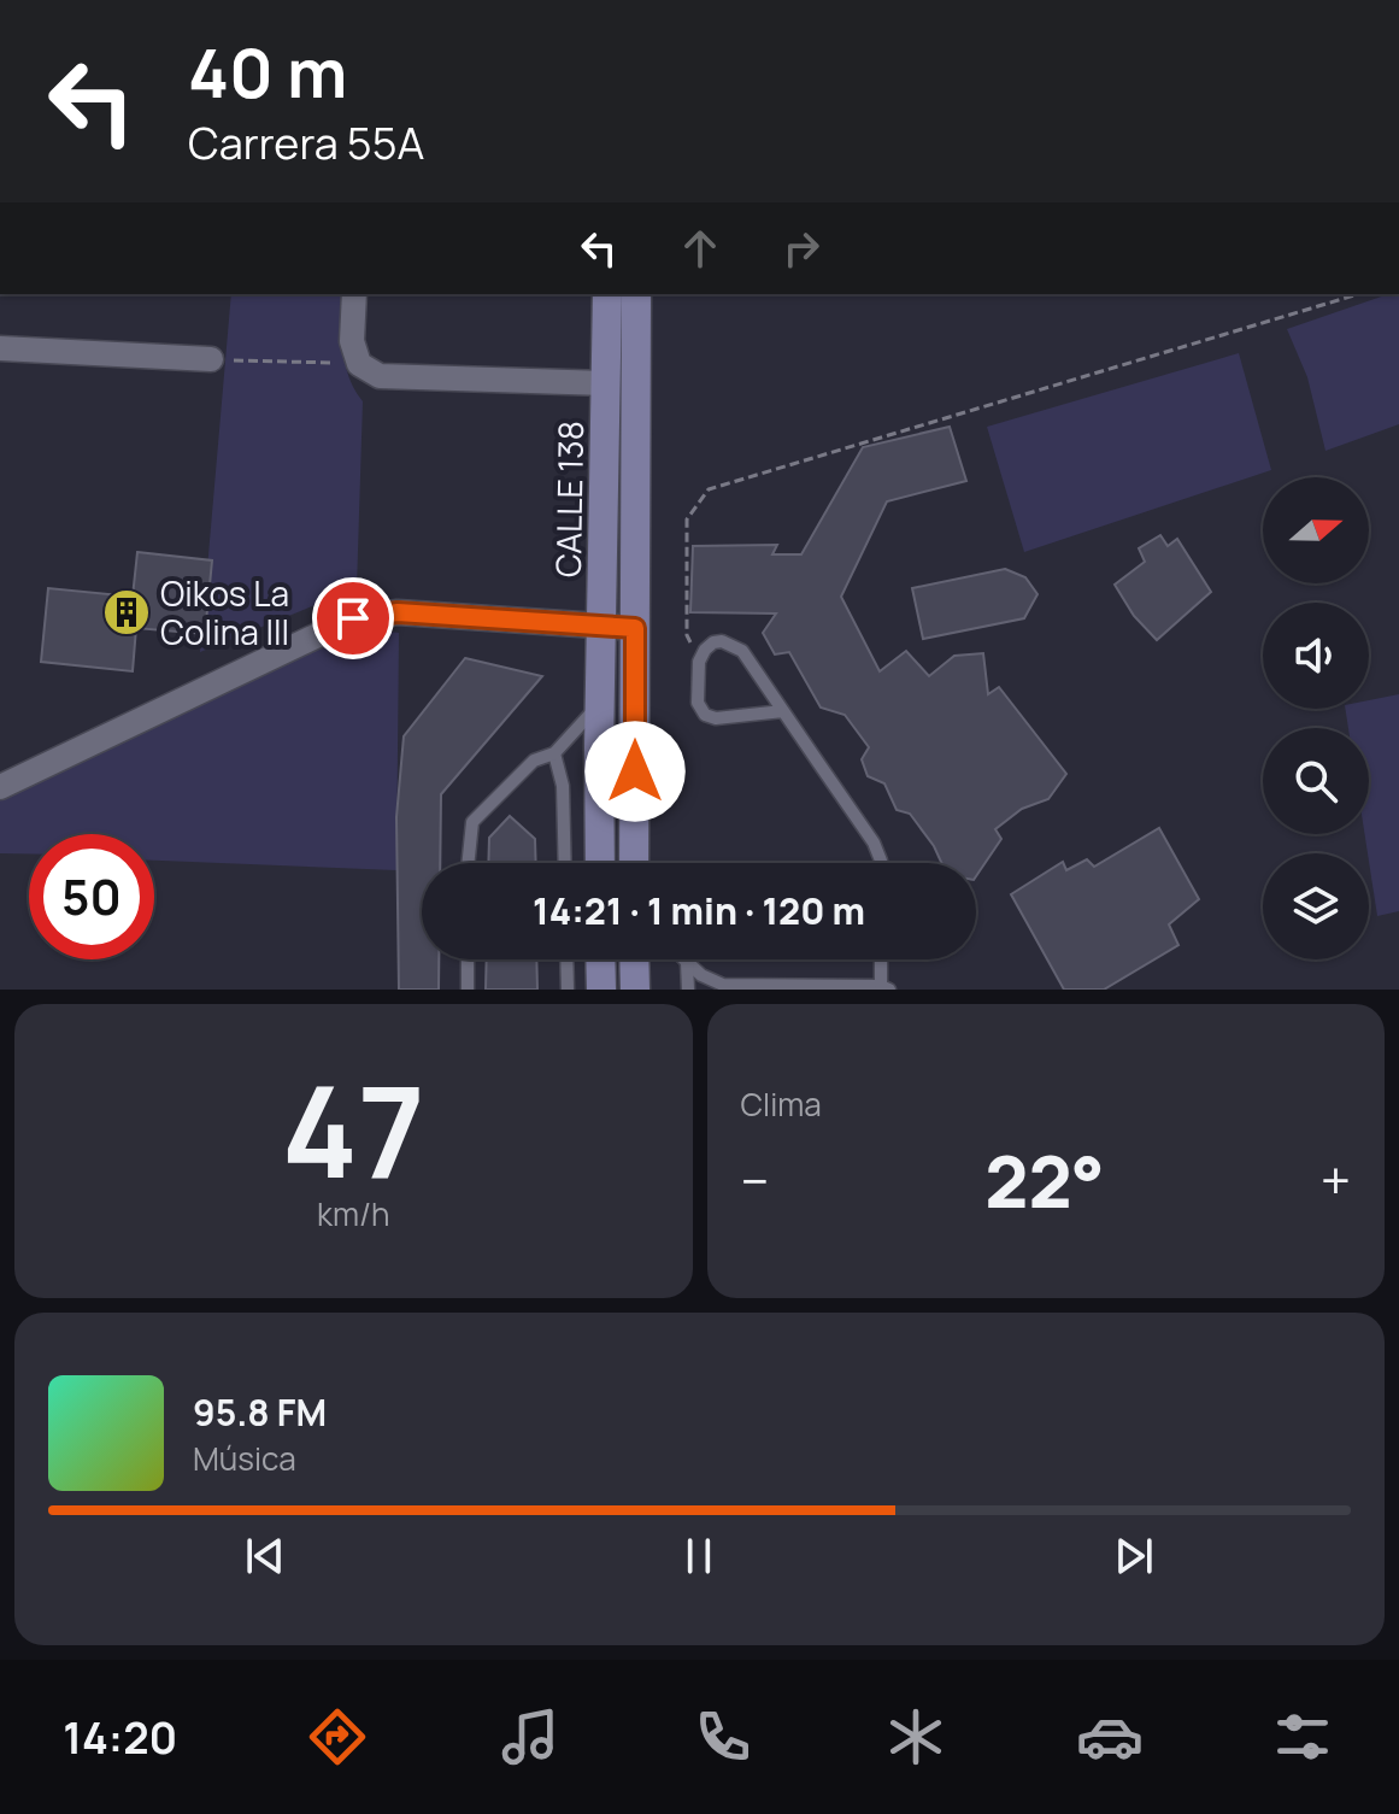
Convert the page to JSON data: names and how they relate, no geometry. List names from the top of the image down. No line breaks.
{"streets":{"main road":["CALLE 138"]},"places":{"building":["Oikos La Colina III"]},"north":"right","page":{"turn":["40 m","Carrera 55A"],"limit":"50","trip":"14:21 · 1 min · 120 m","tile":[["47","km/h"],"Clima"],"heat":["−","22°","+"],"song":["95.8 FM","Música"],"tabs":"14:20"}}
